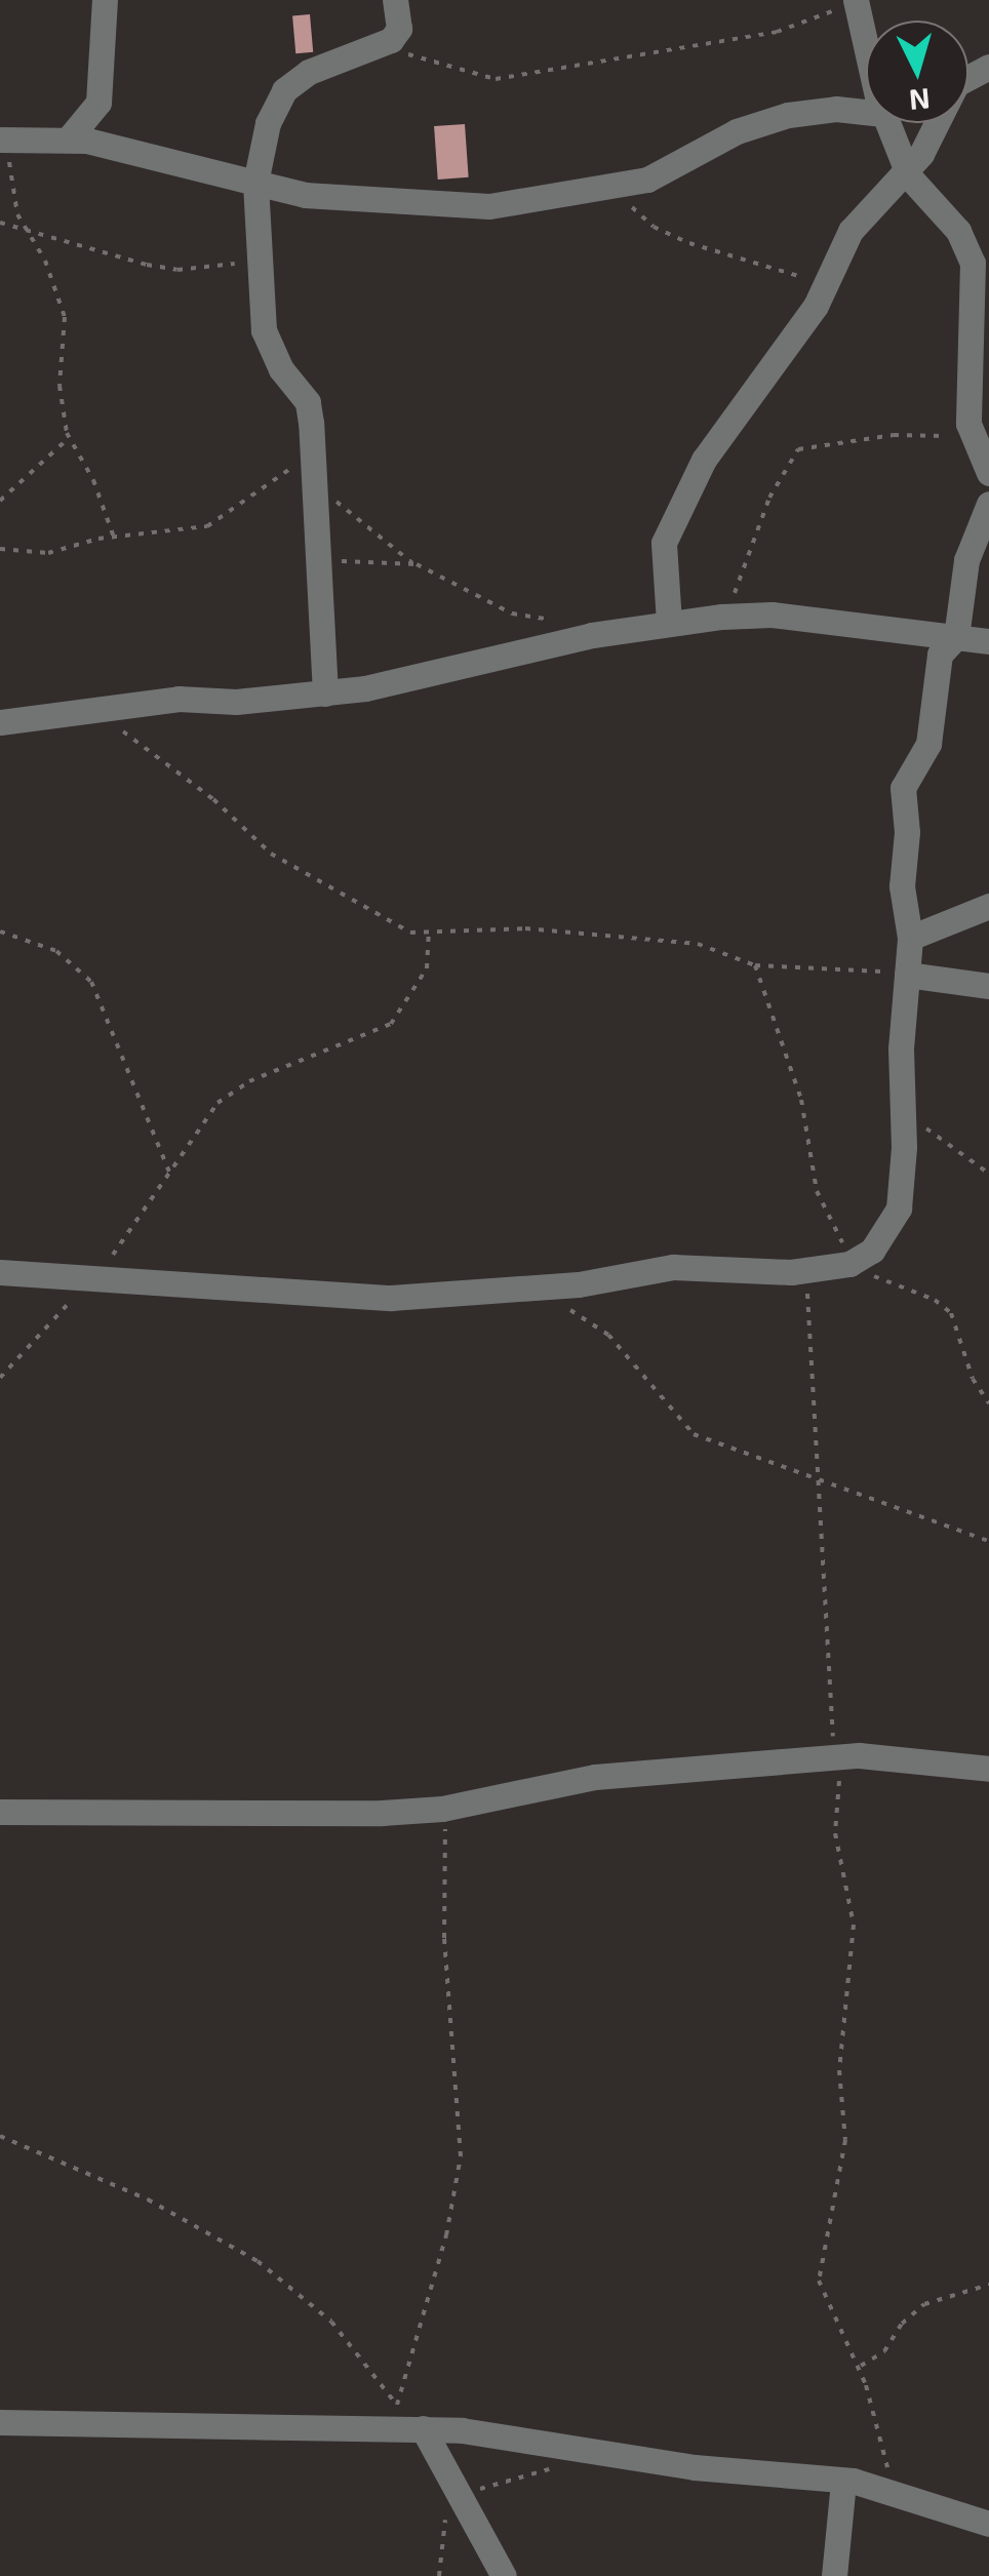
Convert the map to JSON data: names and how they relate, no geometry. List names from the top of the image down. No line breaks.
{"north":"bottom"}
